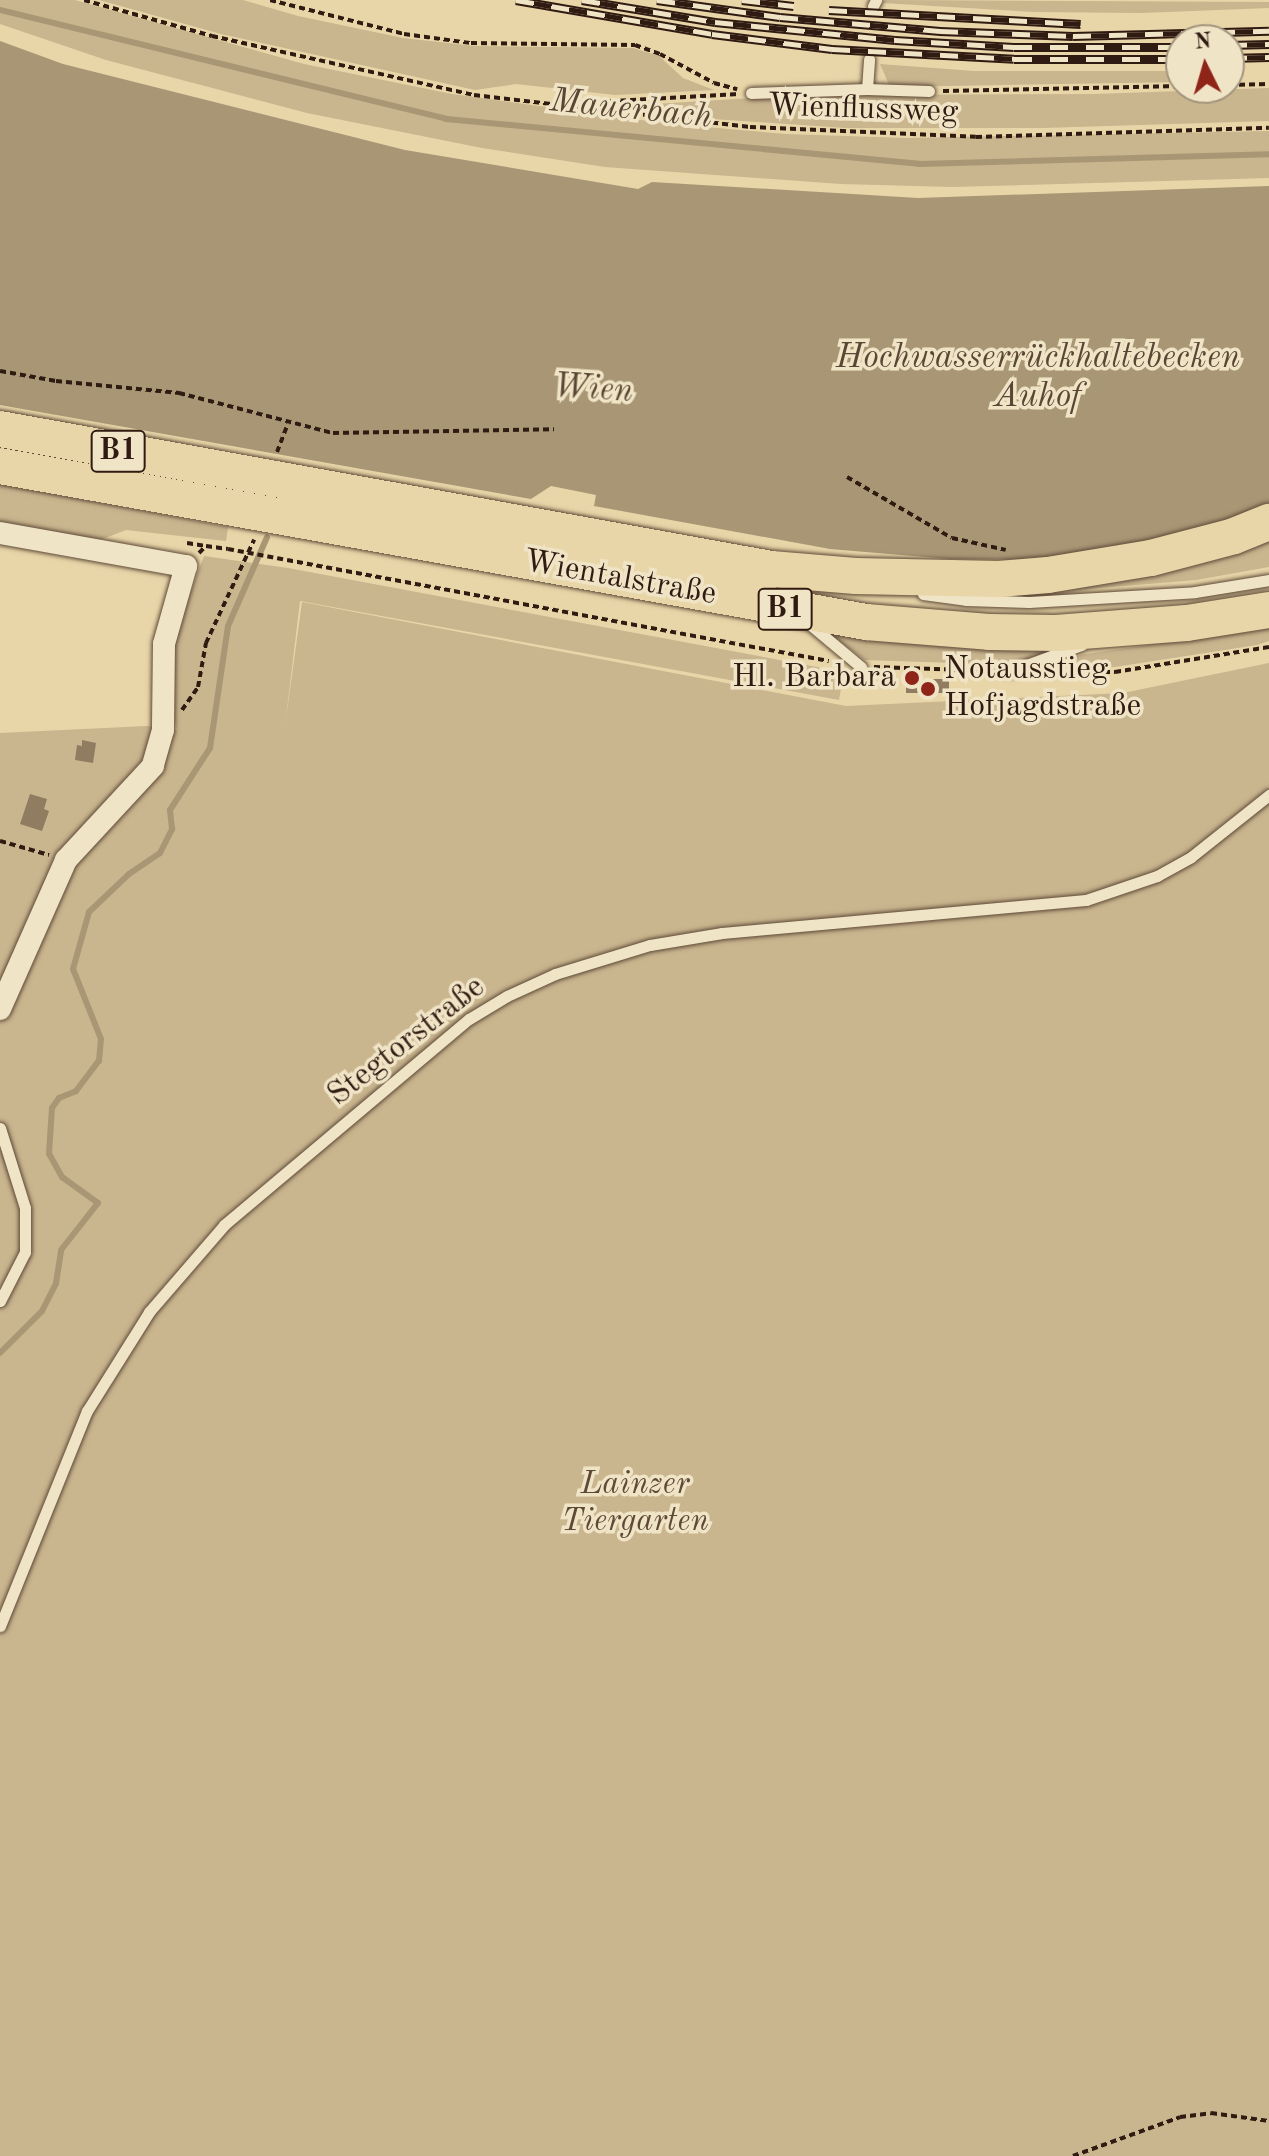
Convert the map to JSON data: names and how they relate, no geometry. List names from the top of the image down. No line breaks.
{"streets":{"main road":["B1","Wientalstraße"],"lane":["Stegtorstraße"],"path":["Wienflussweg"]},"water":["Mauerbach","Hochwasserrückhaltebecken Auhof","Wien"],"parks":["Lainzer Tiergarten"],"places":["Hl. Barbara","Notausstieg Hofjagdstraße"],"north":"top"}
